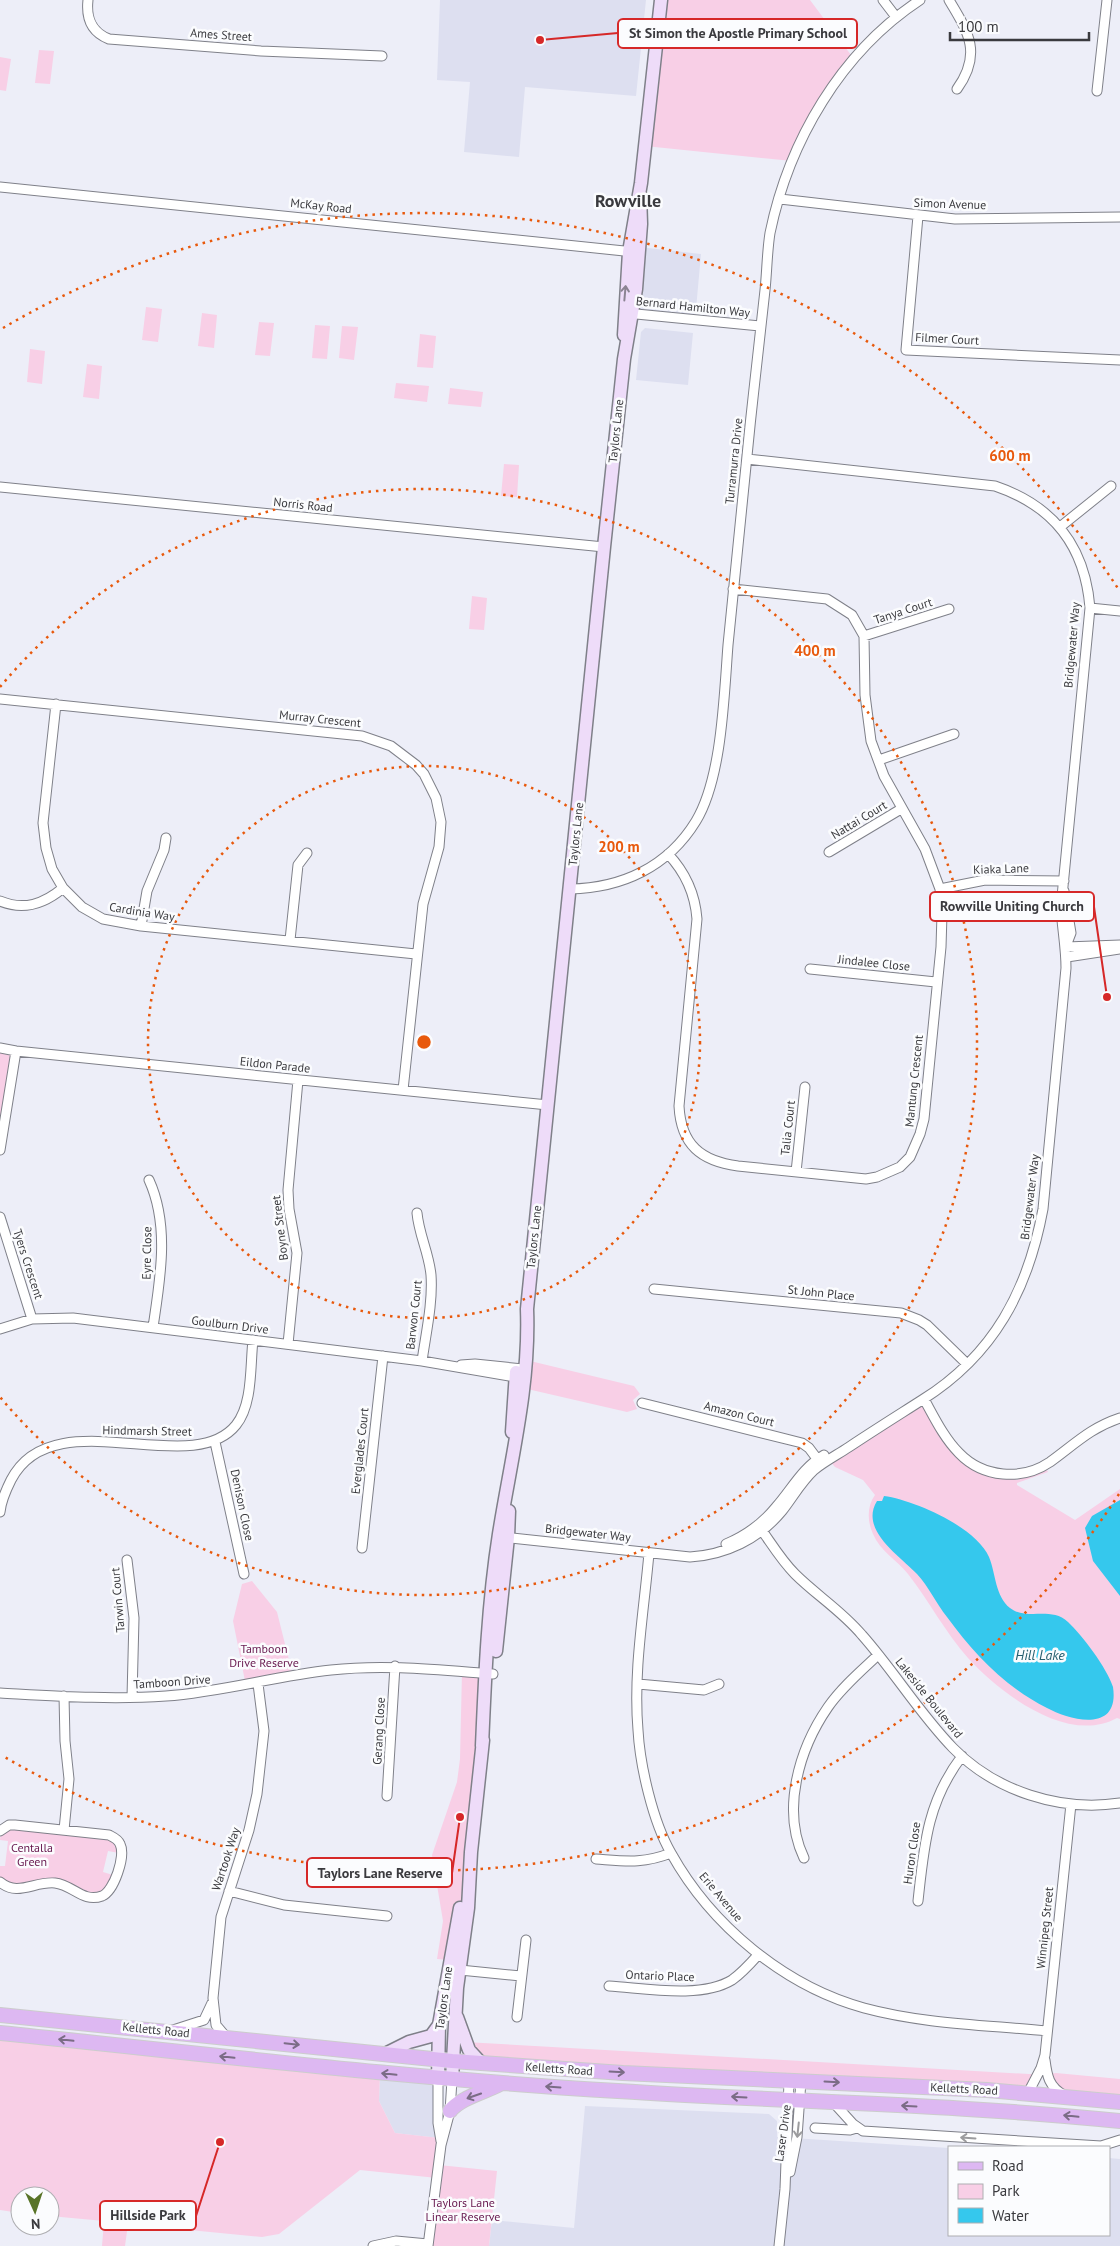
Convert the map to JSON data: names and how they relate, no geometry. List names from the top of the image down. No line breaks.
{"streets":{"main road":["Taylors Lane","Kelletts Road"],"street":["Ames Street","Simon Avenue","McKay Road","Bernard Hamilton Way","Filmer Court","Turramurra Drive","Norris Road","Tanya Court","Bridgewater Way","Murray Crescent","Nattai Court","Kiaka Lane","Cardinia Way","Jindalee Close","Eildon Parade","Mantung Crescent","Talia Court","Boyne Street","Eyre Close","Tyers Crescent","St John Place","Barwon Court","Goulburn Drive","Amazon Court","Hindmarsh Street","Everglades Court","Denison Close","Tarwin Court","Tamboon Drive","Lakeside Boulevard","Gerang Close","Huron Close","Wartook Way","Erie Avenue","Winnipeg Street","Ontario Place","Laser Drive"]},"crossings":[["Simon Avenue","Filmer Court"],["Simon Avenue","Turramurra Drive"],["McKay Road","Taylors Lane"],["Bernard Hamilton Way","Taylors Lane"],["Bernard Hamilton Way","Turramurra Drive"],["Taylors Lane","Turramurra Drive"],["Taylors Lane","Norris Road"],["Taylors Lane","Bridgewater Way"],["Taylors Lane","Eildon Parade"],["Taylors Lane","Goulburn Drive"],["Taylors Lane","Tamboon Drive"],["Taylors Lane","Kelletts Road"],["Turramurra Drive","Bridgewater Way"],["Turramurra Drive","Mantung Crescent"],["Tanya Court","Mantung Crescent"],["Bridgewater Way","Kiaka Lane"],["Bridgewater Way","St John Place"],["Bridgewater Way","Amazon Court"],["Bridgewater Way","Lakeside Boulevard"],["Bridgewater Way","Erie Avenue"],["Murray Crescent","Cardinia Way"],["Murray Crescent","Eildon Parade"],["Nattai Court","Mantung Crescent"],["Kiaka Lane","Mantung Crescent"],["Jindalee Close","Mantung Crescent"],["Eildon Parade","Boyne Street"],["Mantung Crescent","Talia Court"],["Boyne Street","Goulburn Drive"],["Eyre Close","Goulburn Drive"],["Tyers Crescent","Goulburn Drive"],["Barwon Court","Goulburn Drive"],["Goulburn Drive","Everglades Court"],["Hindmarsh Street","Denison Close"],["Tarwin Court","Tamboon Drive"],["Tamboon Drive","Gerang Close"],["Tamboon Drive","Wartook Way"],["Lakeside Boulevard","Huron Close"],["Lakeside Boulevard","Winnipeg Street"],["Wartook Way","Kelletts Road"],["Erie Avenue","Winnipeg Street"],["Erie Avenue","Ontario Place"],["Winnipeg Street","Kelletts Road"],["Kelletts Road","Laser Drive"]],"districts":["Rowville"],"water":["Hill Lake"],"parks":["Tamboon Drive Reserve","Centalla Green","Taylors Lane Linear Reserve"],"places":["St Simon the Apostle Primary School","Rowville Uniting Church","Taylors Lane Reserve","Hillside Park"],"legend":["Road","Park","Water"],"scale_bar":"100 m","north":"bottom","rings":["600 m","400 m","200 m"]}
